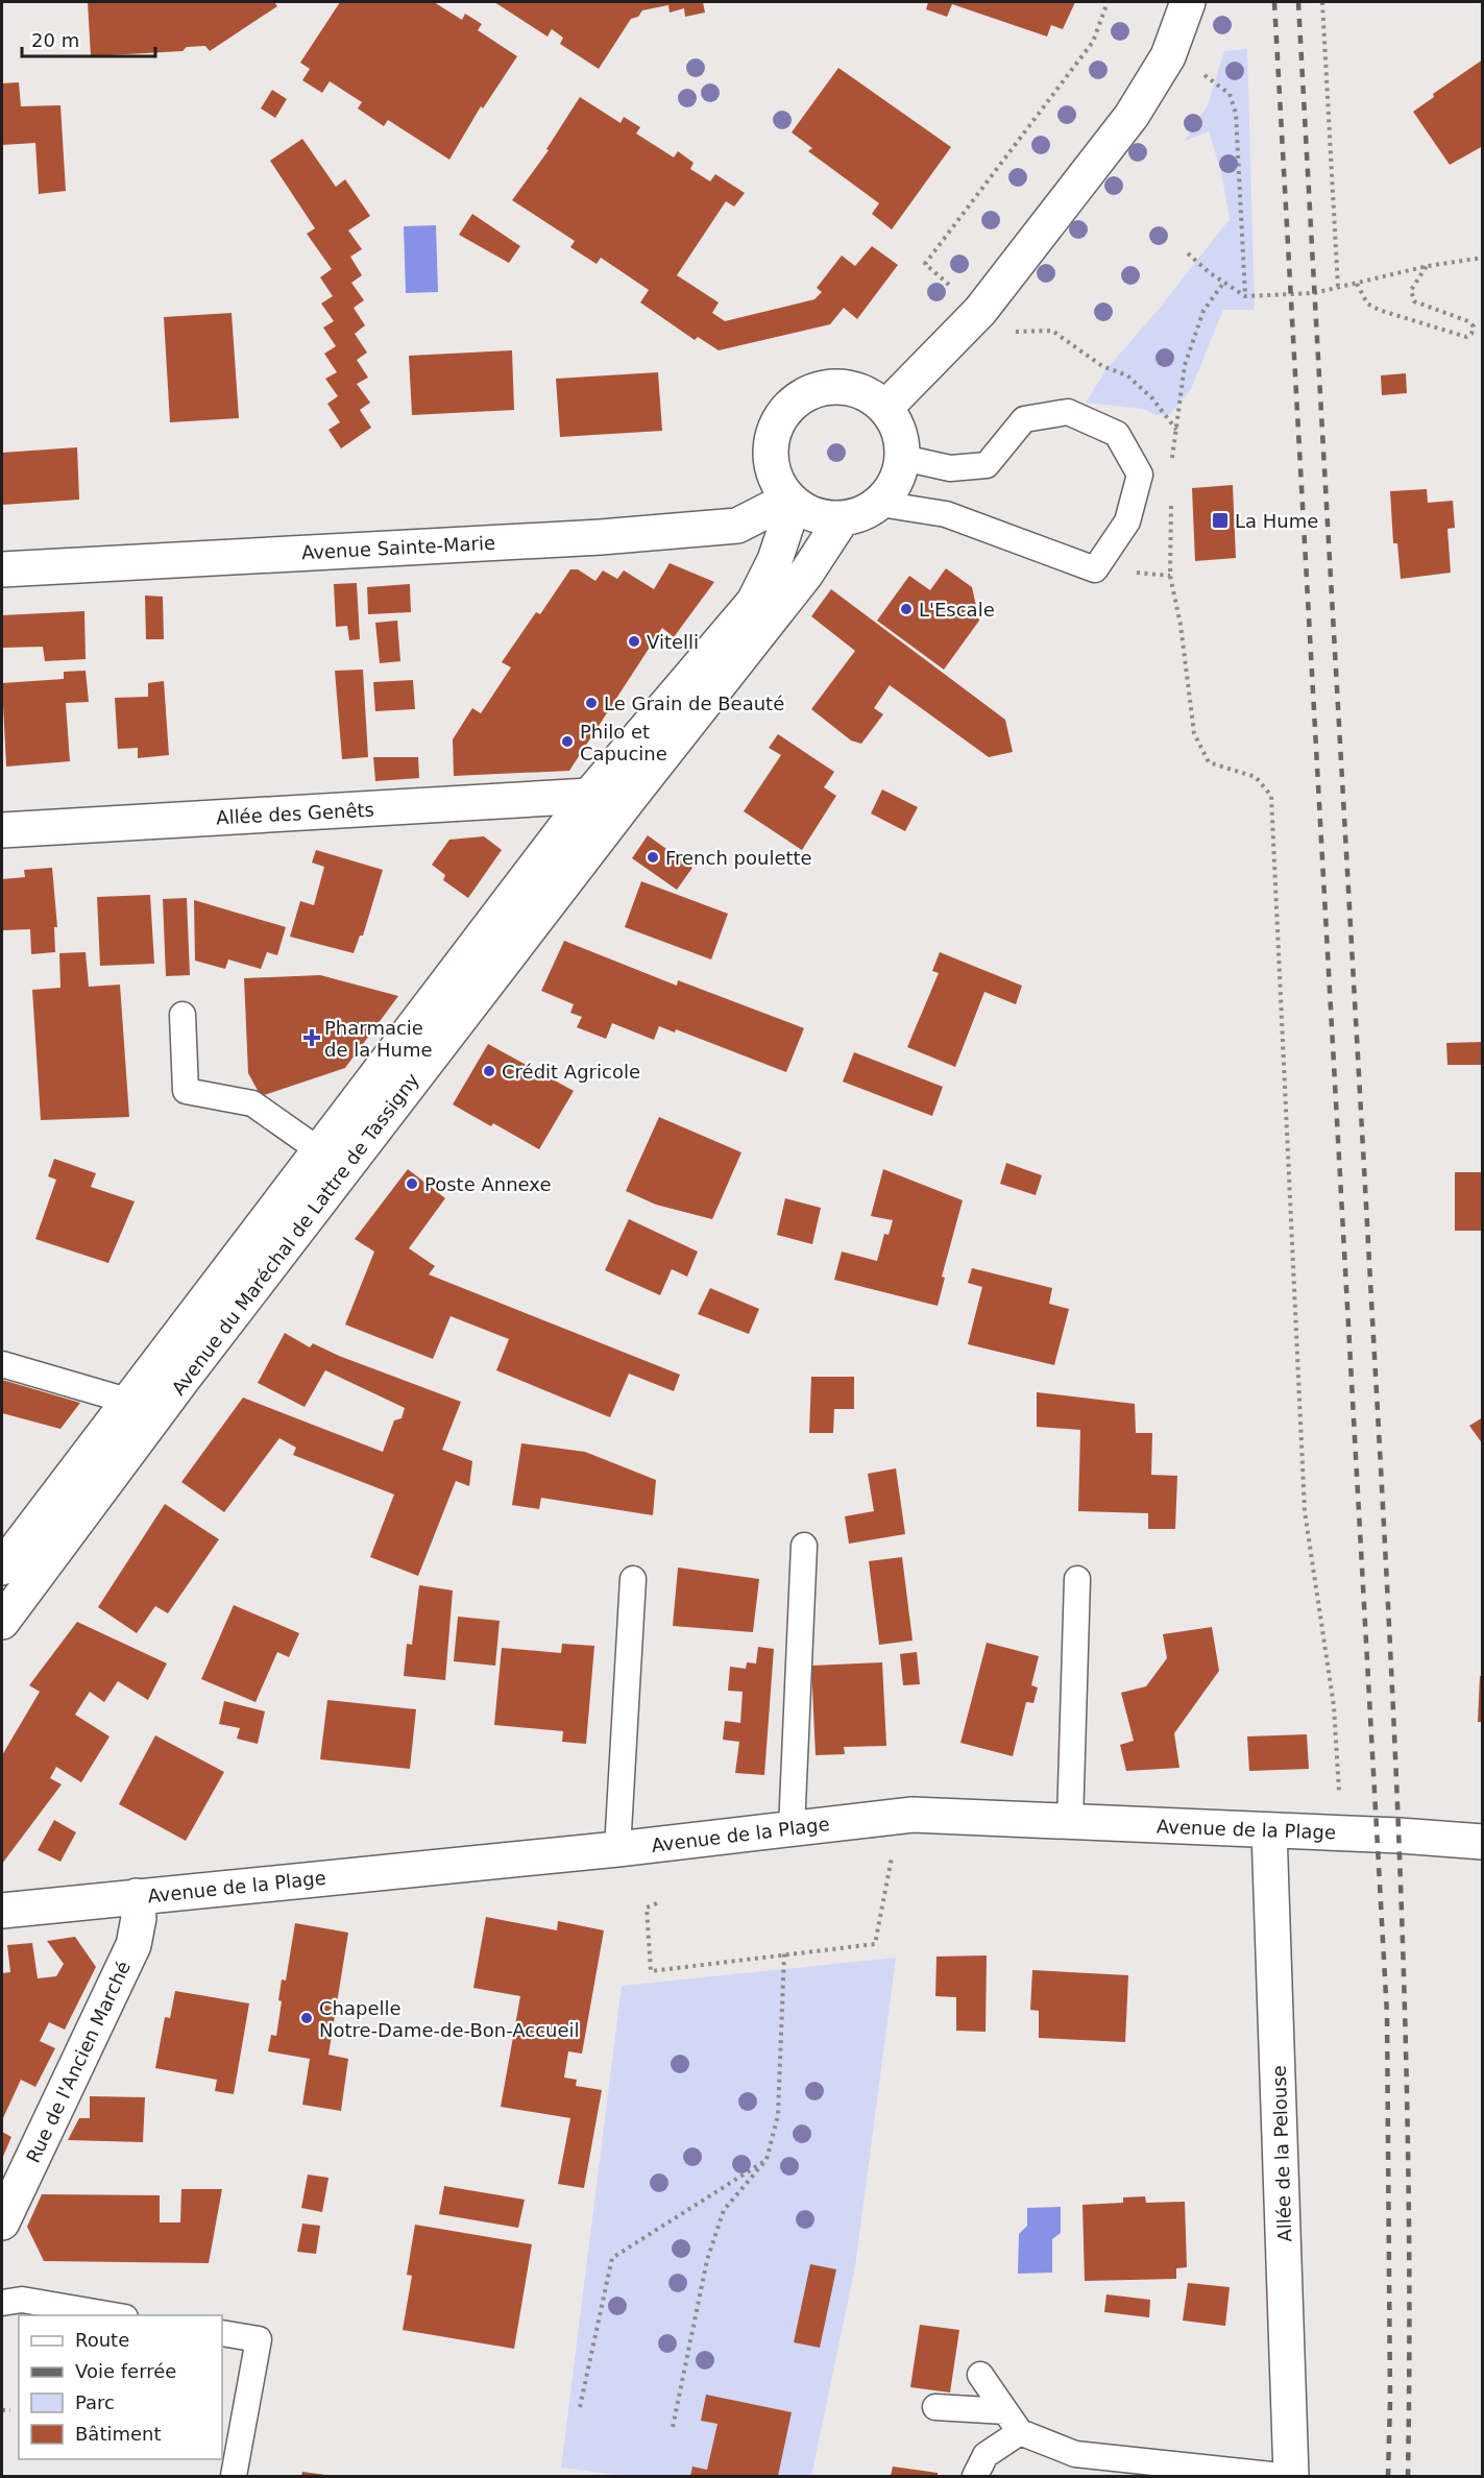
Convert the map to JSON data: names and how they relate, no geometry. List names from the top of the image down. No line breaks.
{"streets":{"street":["Avenue Sainte-Marie","Allée des Genêts","Avenue du Maréchal de Lattre de Tassigny","Avenue de la Plage","Rue de l'Ancien Marché","Allée de la Pelouse"]},"crossings":[["Avenue Sainte-Marie","Avenue du Maréchal de Lattre de Tassigny"],["Allée des Genêts","Avenue du Maréchal de Lattre de Tassigny"],["Avenue de la Plage","Rue de l'Ancien Marché"],["Avenue de la Plage","Allée de la Pelouse"]],"places":{"transit":["La Hume"],"other":["L'Escale","Vitelli","Le Grain de Beauté","Philo et Capucine","French poulette","Crédit Agricole","Poste Annexe","Chapelle Notre-Dame-de-Bon-Accueil"],"health":["Pharmacie de la Hume"]},"legend":["Route","Voie ferrée","Parc","Bâtiment"],"scale_bar":"20 m"}
